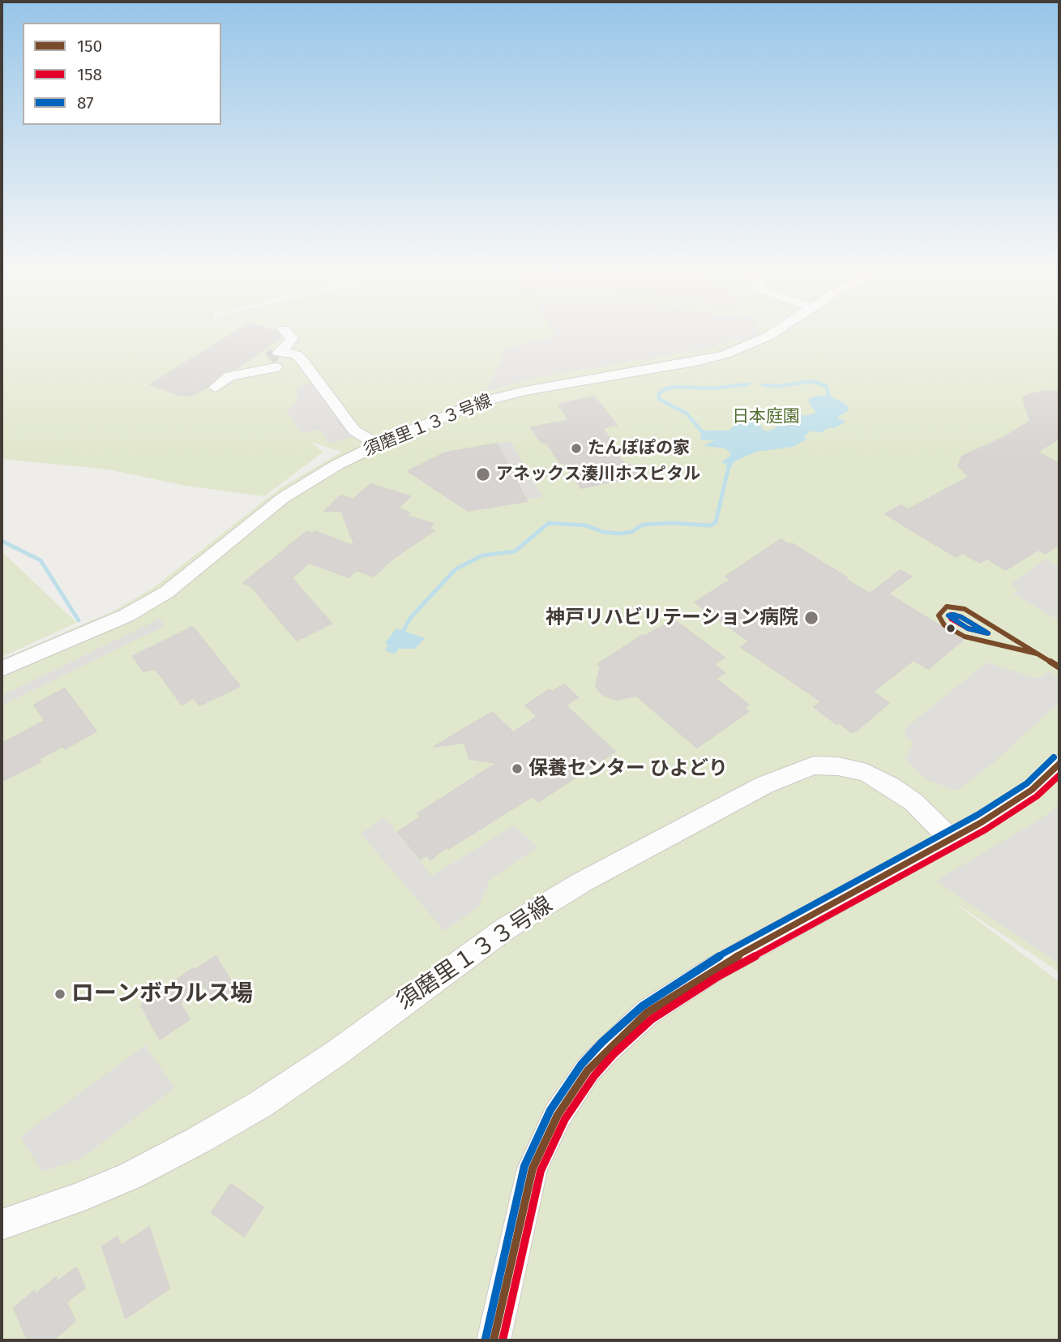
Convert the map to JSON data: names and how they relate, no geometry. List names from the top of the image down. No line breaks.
{"streets":{"street":["須磨里１３３号線"]},"parks":["日本庭園"],"places":["たんぽぽの家","アネックス湊川ホスピタル","神戸リハビリテーション病院","保養センター ひよどり","ローンボウルス場"],"lines":["transit line 150","transit line 158","transit line 87"],"legend":["150","158","87"]}
